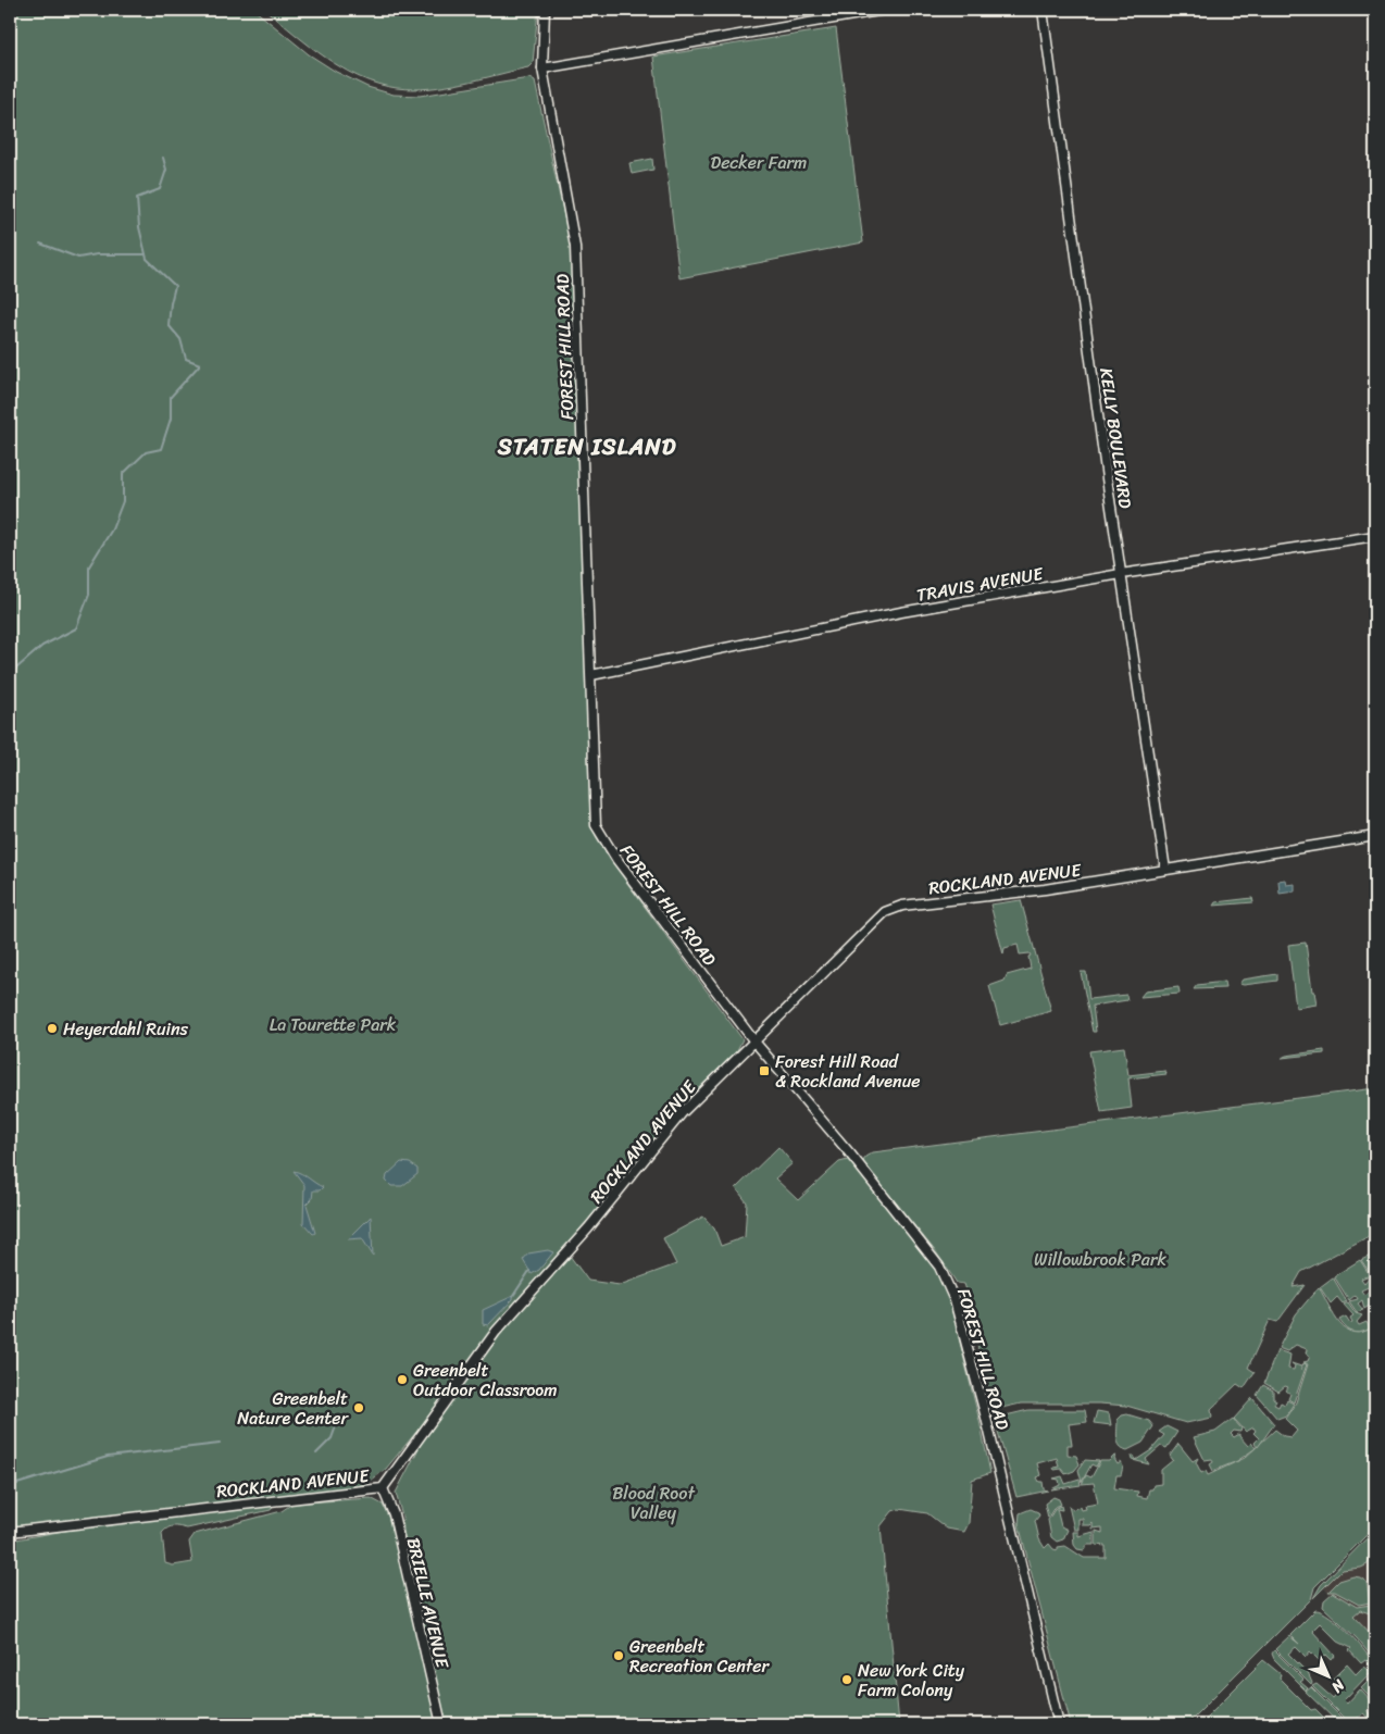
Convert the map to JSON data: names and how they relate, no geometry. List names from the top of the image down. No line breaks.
{"streets":{"street":["FOREST HILL ROAD","KELLY BOULEVARD","TRAVIS AVENUE","ROCKLAND AVENUE","BRIELLE AVENUE"]},"crossings":[["FOREST HILL ROAD","TRAVIS AVENUE"],["FOREST HILL ROAD","ROCKLAND AVENUE"],["KELLY BOULEVARD","TRAVIS AVENUE"],["KELLY BOULEVARD","ROCKLAND AVENUE"],["ROCKLAND AVENUE","BRIELLE AVENUE"]],"districts":["STATEN ISLAND"],"parks":["Decker Farm","La Tourette Park","Willowbrook Park","Blood Root Valley"],"places":{"other":["Heyerdahl Ruins","Greenbelt Outdoor Classroom","Greenbelt Nature Center","Greenbelt Recreation Center","New York City Farm Colony"],"transit":["Forest Hill Road & Rockland Avenue"]},"north":"bottom right"}
